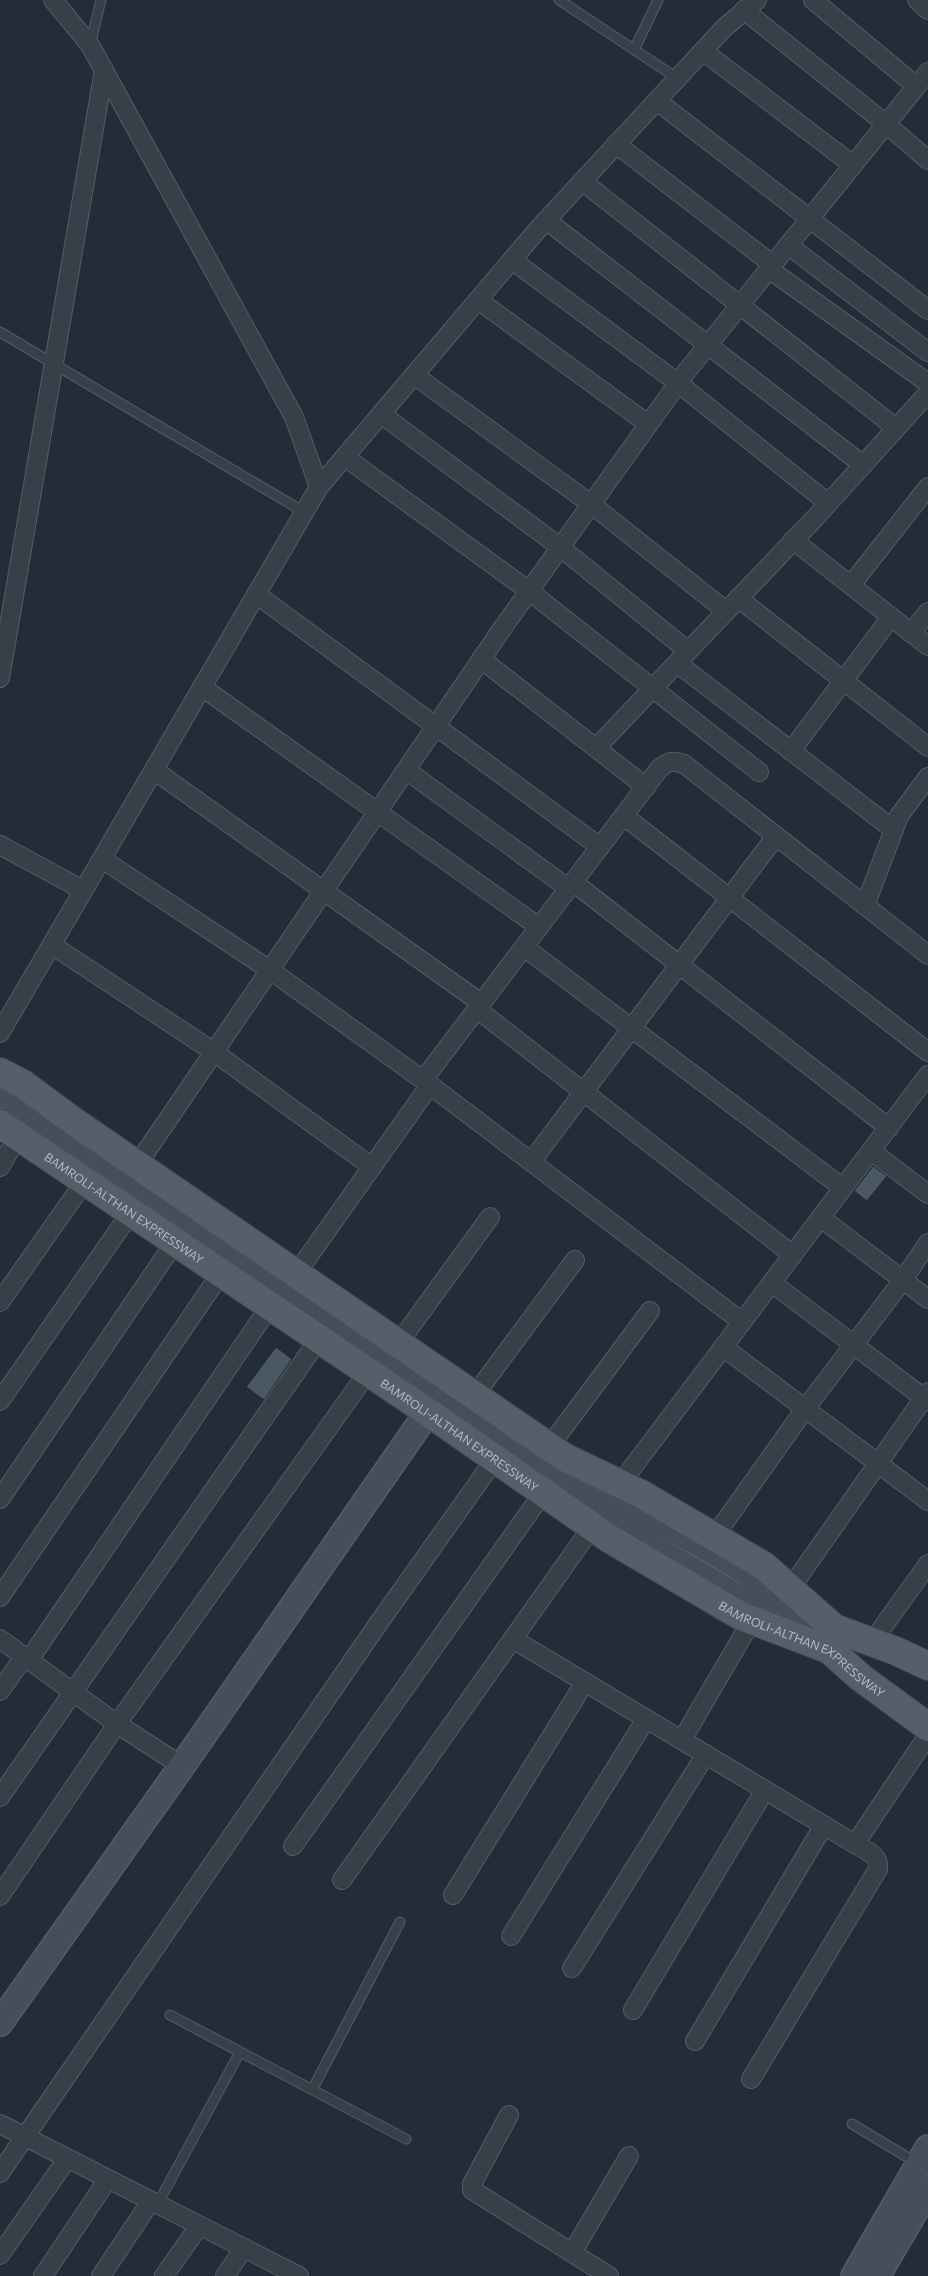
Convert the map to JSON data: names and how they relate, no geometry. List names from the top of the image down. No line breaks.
{"streets":{"main road":["BAMROLI-ALTHAN EXPRESSWAY"]}}
